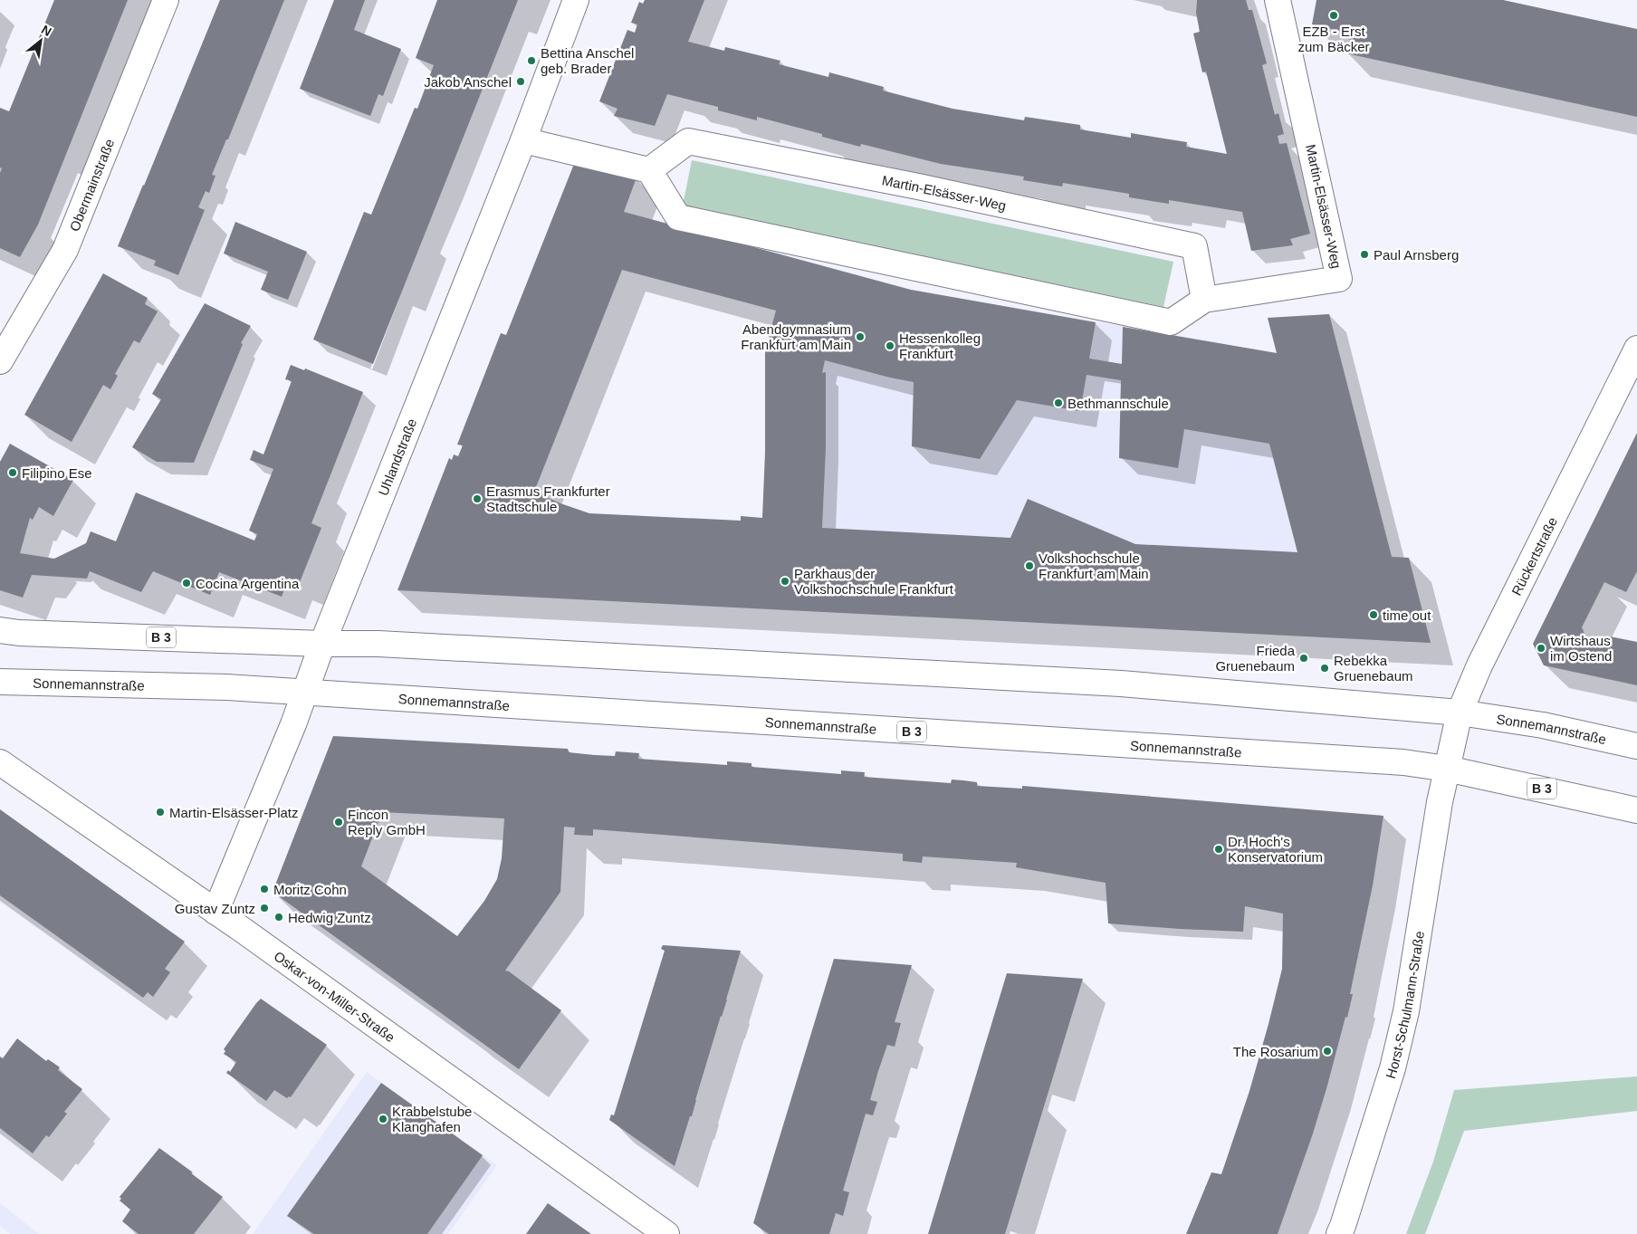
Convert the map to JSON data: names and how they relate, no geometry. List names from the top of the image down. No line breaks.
{"streets":{"street":["Obermainstraße","Martin-Elsässer-Weg","Uhlandstraße","Rückertstraße","B 3","Sonnemannstraße","Oskar-von-Miller-Straße","Horst-Schulmann-Straße"]},"crossings":[["Uhlandstraße","Sonnemannstraße"],["Uhlandstraße","Oskar-von-Miller-Straße"],["Rückertstraße","Sonnemannstraße"],["Rückertstraße","Horst-Schulmann-Straße"],["Sonnemannstraße","Horst-Schulmann-Straße"]],"places":["EZB - Erst zum Bäcker","Bettina Anschel geb. Brader","Jakob Anschel","Paul Arnsberg","Abendgymnasium Frankfurt am Main","Hessenkolleg Frankfurt","Bethmannschule","Filipino Ese","Erasmus Frankfurter Stadtschule","Volkshochschule Frankfurt am Main","Parkhaus der Volkshochschule Frankfurt","Cocina Argentina","time out","Wirtshaus im Ostend","Frieda Gruenebaum","Rebekka Gruenebaum","Martin-Elsässer-Platz","Fincon Reply GmbH","Dr. Hoch's Konservatorium","Moritz Cohn","Gustav Zuntz","Hedwig Zuntz","The Rosarium","Krabbelstube Klanghafen"],"north":"top right"}
